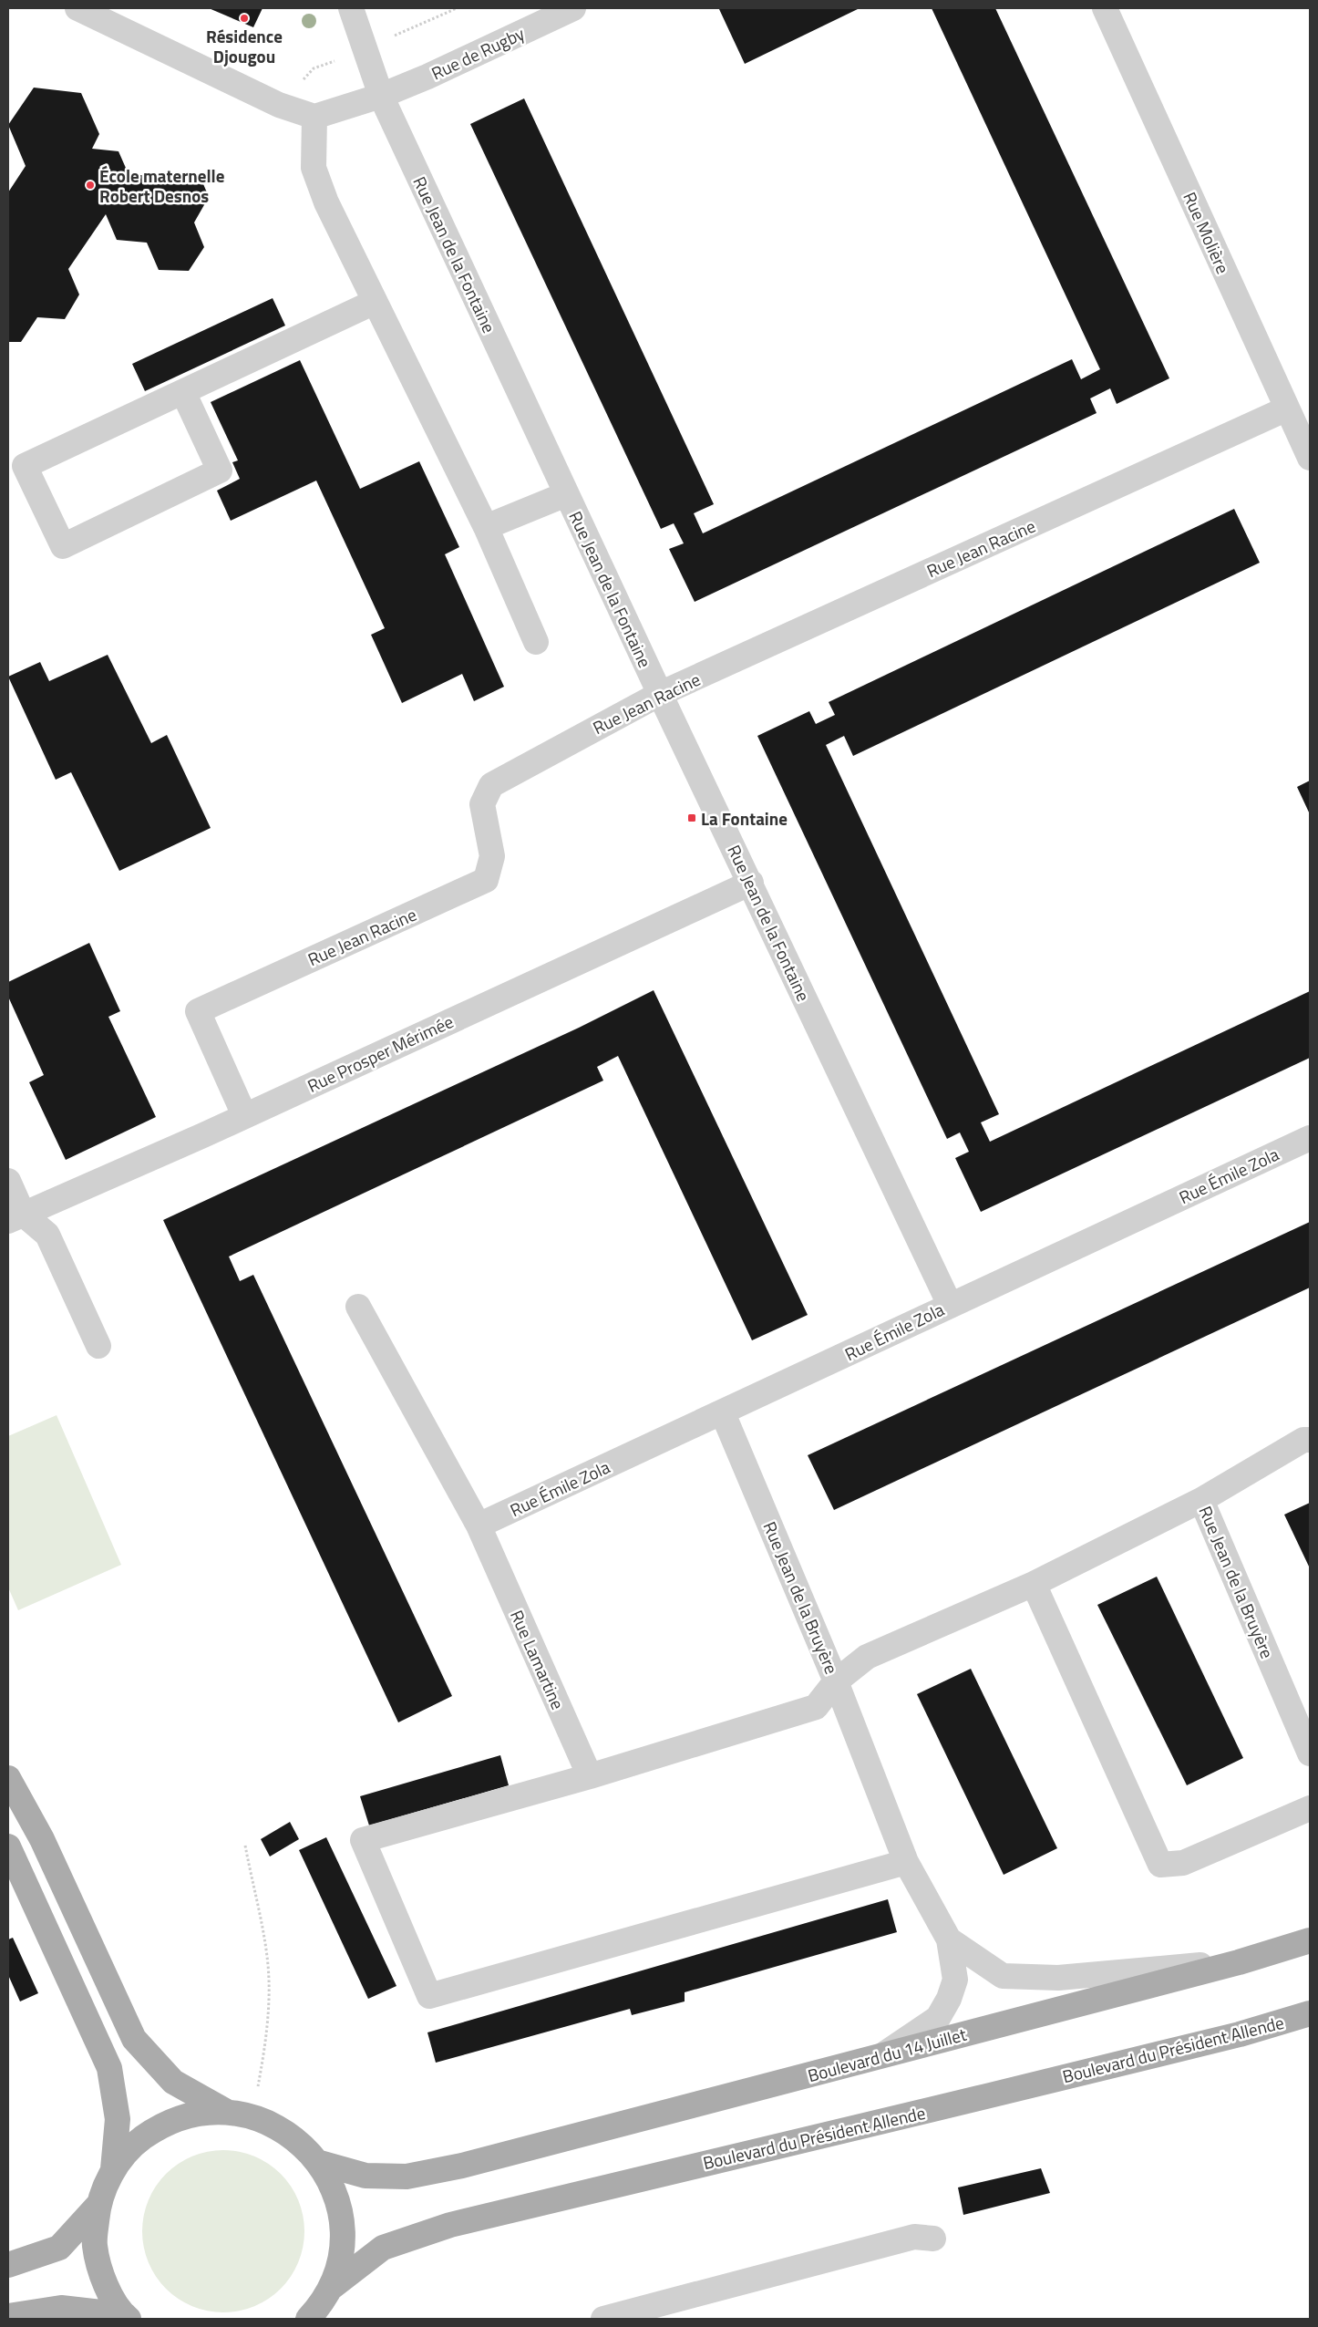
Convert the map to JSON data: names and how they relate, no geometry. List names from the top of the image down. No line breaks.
{"streets":{"main road":["Boulevard du Président Allende","Boulevard du 14 Juillet"],"street":["Rue de Rugby","Rue Molière","Rue Jean de la Fontaine","Rue Jean Racine","Rue Prosper Mérimée","Rue Émile Zola","Rue Jean de la Bruyère","Rue Lamartine"]},"crossings":[["Rue de Rugby","Rue Jean de la Fontaine"],["Rue Molière","Rue Jean Racine"],["Rue Jean de la Fontaine","Rue Jean Racine"],["Rue Jean de la Fontaine","Rue Prosper Mérimée"],["Rue Jean de la Fontaine","Rue Émile Zola"],["Rue Jean Racine","Rue Prosper Mérimée"],["Rue Émile Zola","Rue Jean de la Bruyère"],["Rue Émile Zola","Rue Lamartine"]],"places":{"other":["Résidence Djougou","École maternelle Robert Desnos"],"transit":["La Fontaine"]}}
